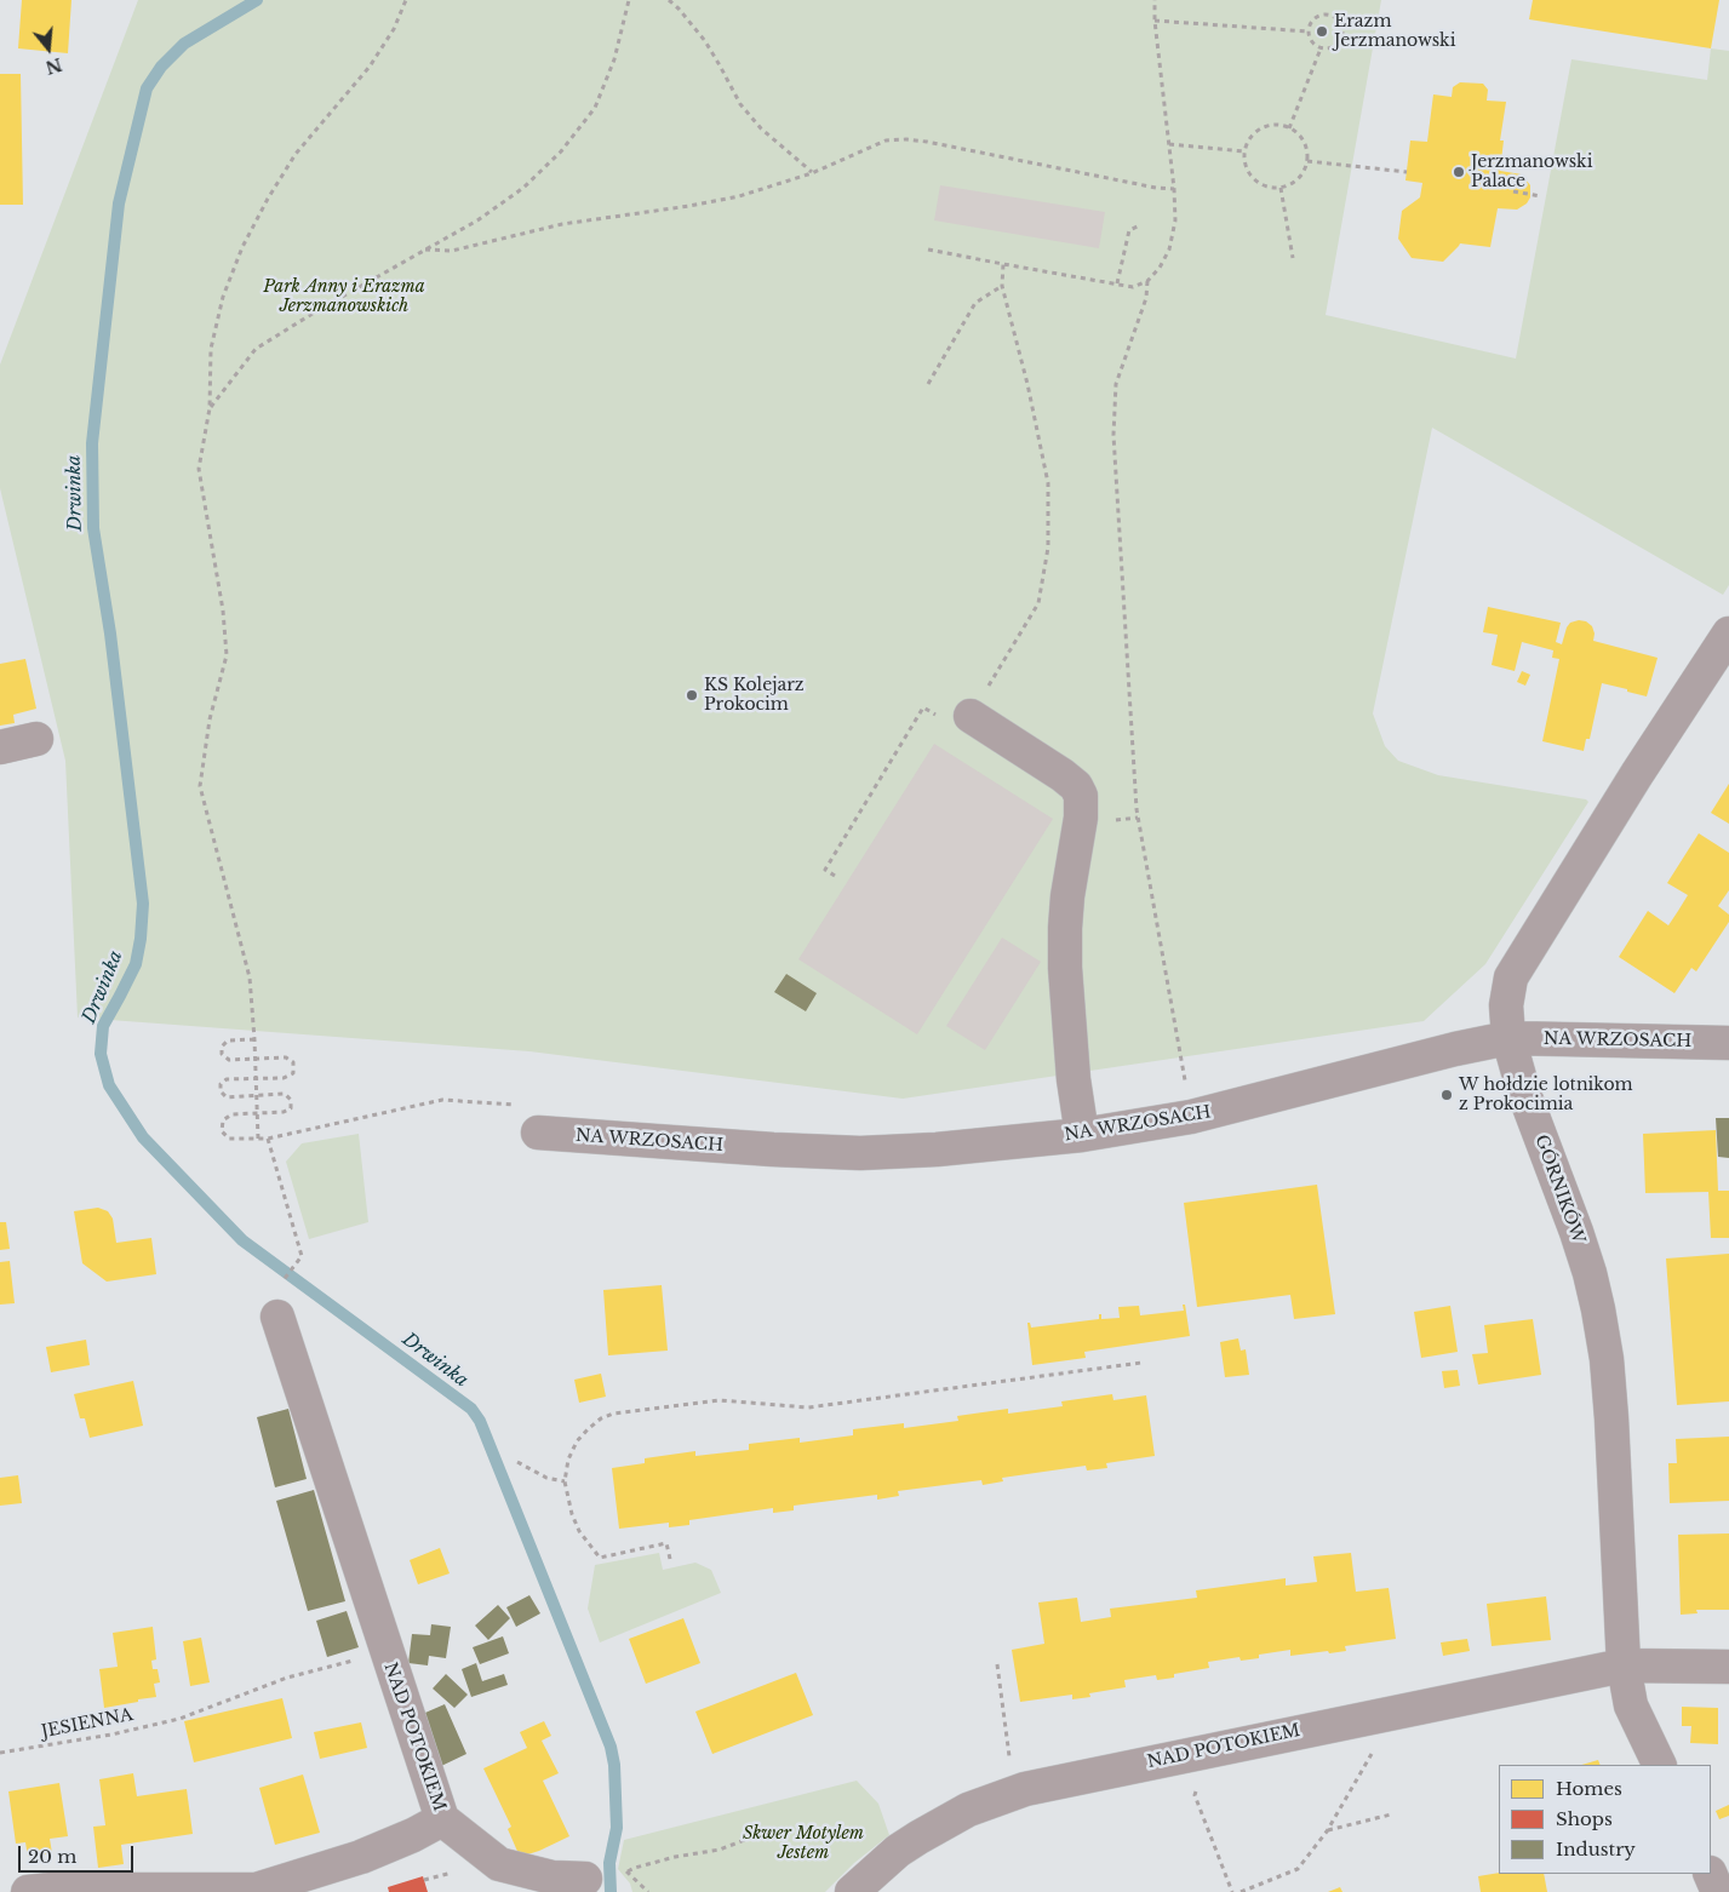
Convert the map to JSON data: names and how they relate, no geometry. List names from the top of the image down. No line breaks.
{"streets":{"street":["NA WRZOSACH","GÓRNIKÓW","NAD POTOKIEM"],"path":["JESIENNA"]},"crossings":[["NA WRZOSACH","GÓRNIKÓW"],["GÓRNIKÓW","NAD POTOKIEM"],["JESIENNA","NAD POTOKIEM"]],"water":["Drwinka"],"parks":["Park Anny i Erazma Jerzmanowskich","Skwer Motylem Jestem"],"places":["Erazm Jerzmanowski","Jerzmanowski Palace","KS Kolejarz Prokocim","W hołdzie lotnikom z Prokocimia"],"legend":["Homes","Shops","Industry"],"scale_bar":"20 m","north":"bottom"}
